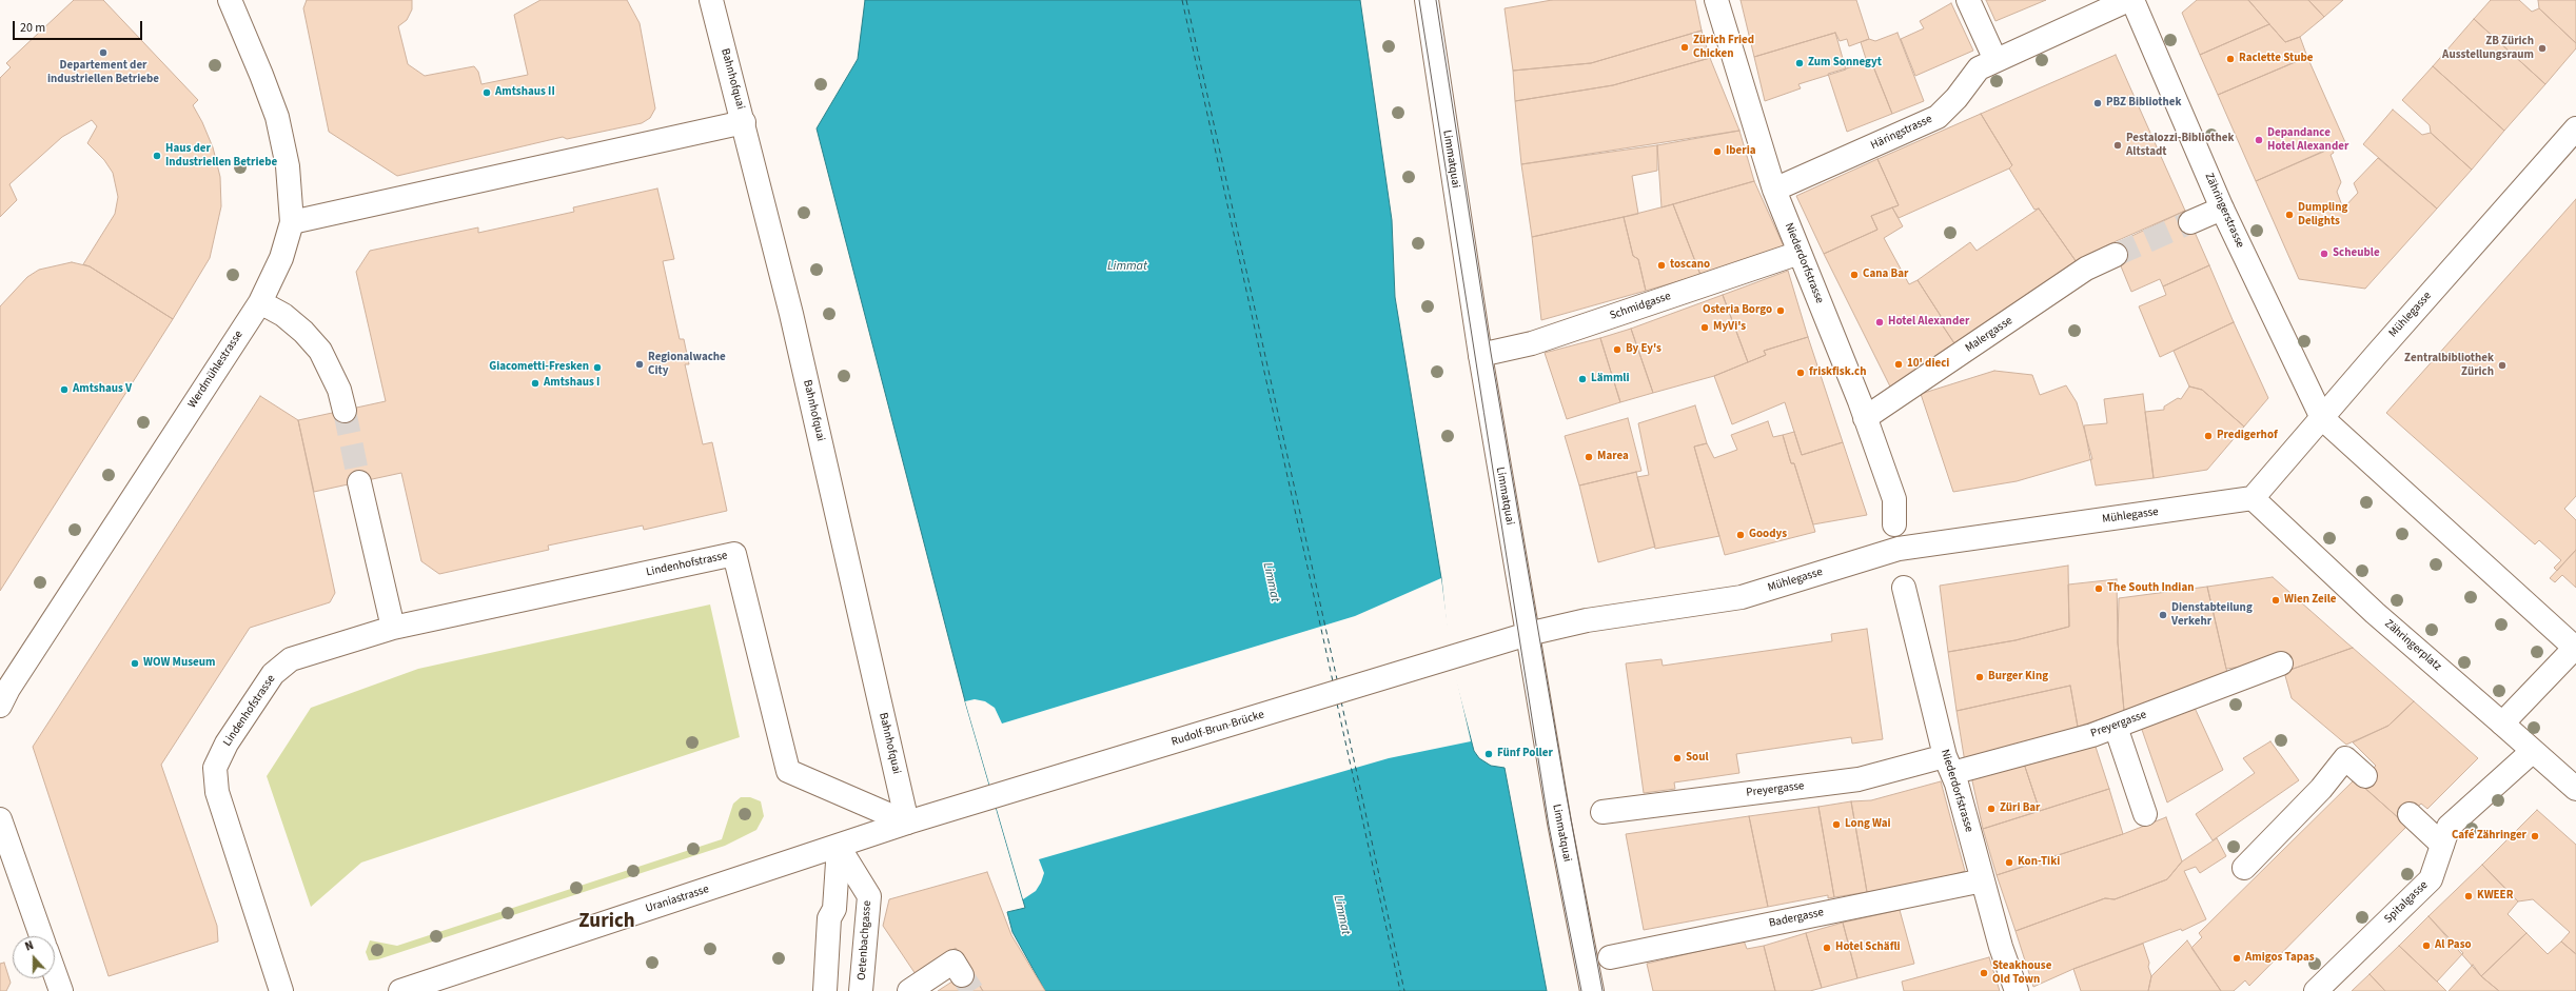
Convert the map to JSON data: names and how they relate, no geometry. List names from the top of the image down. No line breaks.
{"streets":{"street":["Bahnhofquai","Häringstrasse","Limmatquai","Zähringerstrasse","Niederdorfstrasse","Schmidgasse","Mühlegasse","Malergasse","Werdmühlestrasse","Lindenhofstrasse","Zähringerplatz","Preyergasse","Rudolf-Brun-Brücke","Uraniastrasse","Spitalgasse","Badergasse","Oetenbachgasse"]},"crossings":[["Bahnhofquai","Lindenhofstrasse"],["Bahnhofquai","Rudolf-Brun-Brücke"],["Bahnhofquai","Uraniastrasse"],["Häringstrasse","Niederdorfstrasse"],["Limmatquai","Schmidgasse"],["Limmatquai","Mühlegasse"],["Limmatquai","Rudolf-Brun-Brücke"],["Zähringerstrasse","Mühlegasse"],["Niederdorfstrasse","Schmidgasse"],["Niederdorfstrasse","Malergasse"],["Niederdorfstrasse","Preyergasse"],["Niederdorfstrasse","Badergasse"],["Mühlegasse","Zähringerplatz"],["Mühlegasse","Rudolf-Brun-Brücke"],["Lindenhofstrasse","Rudolf-Brun-Brücke"],["Lindenhofstrasse","Uraniastrasse"],["Zähringerplatz","Spitalgasse"],["Rudolf-Brun-Brücke","Uraniastrasse"],["Uraniastrasse","Oetenbachgasse"]],"districts":["Zurich"],"water":["Limmat"],"places":["Zürich Fried Chicken","ZB Zürich Ausstellungsraum","Departement der industriellen Betriebe","Raclette Stube","Zum Sonnegyt","Amtshaus II","PBZ Bibliothek","Depandance Hotel Alexander","Pestalozzi-Bibliothek Altstadt","Iberia","Haus der Industriellen Betriebe","Dumpling Delights","Scheuble","toscano","Cana Bar","Osteria Borgo","Hotel Alexander","MyVi's","By Ey's","Regionalwache City","10' dieci","Zentralbibliothek Zürich","Giacometti-Fresken","friskfisk.ch","Lämmli","Amtshaus I","Amtshaus V","Predigerhof","Marea","Goodys","The South Indian","Wien Zeile","Dienstabteilung Verkehr","WOW Museum","Burger King","Fünf Poller","Soul","Züri Bar","Long Wai","Café Zähringer","Kon-Tiki","KWEER","Al Paso","Hotel Schäfli","Amigos Tapas","Steakhouse Old Town"],"scale_bar":"20 m","north":"top"}
